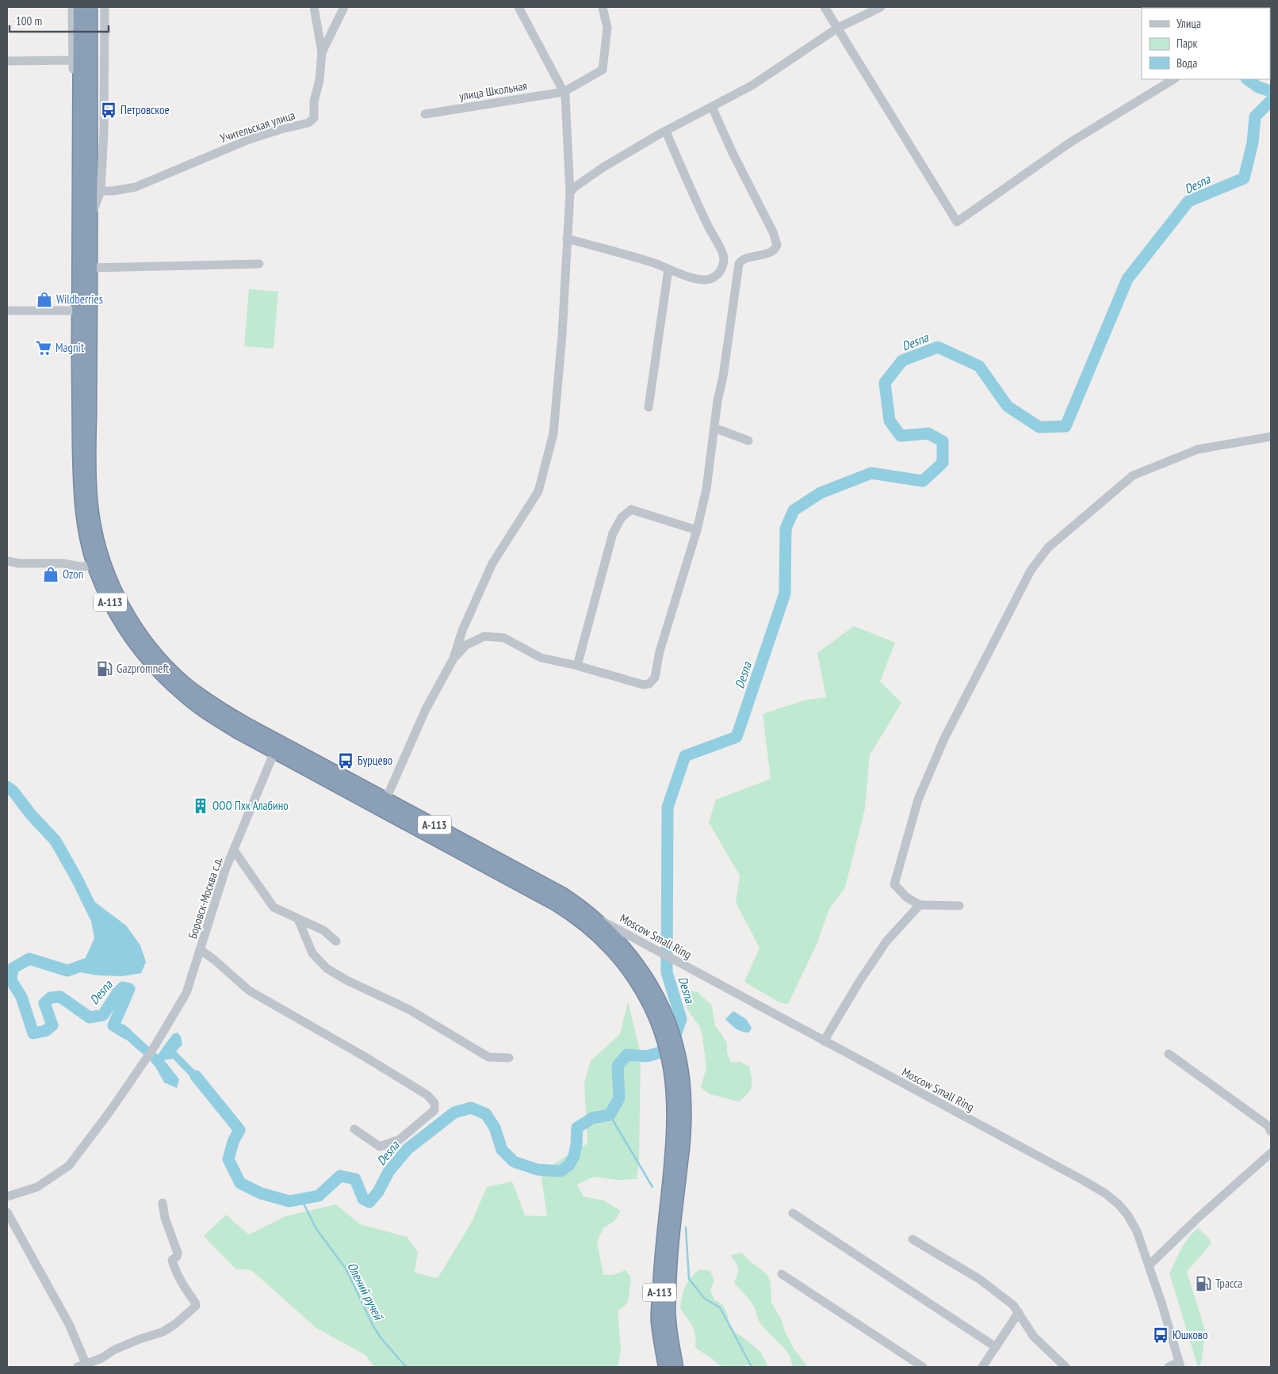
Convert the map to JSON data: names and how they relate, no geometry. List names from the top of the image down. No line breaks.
{"streets":{"highway":["А-113"],"street":["улица Школьная","Учительская улица","Боровск-Москва с.д.","Moscow Small Ring"]},"crossings":[["А-113","Боровск-Москва с.д."],["А-113","Moscow Small Ring"]],"water":["Desna","Олений ручей"],"places":{"bus stop":["Петровское","Бурцево","Юшково"],"shop":["Wildberries","Ozon"],"supermarket":["Magnit"],"fuel station":["Gazpromneft","Трасса"],"building":["ООО Пхк Алабино"]},"legend":["Улица","Парк","Вода"],"scale_bar":"100 m"}
